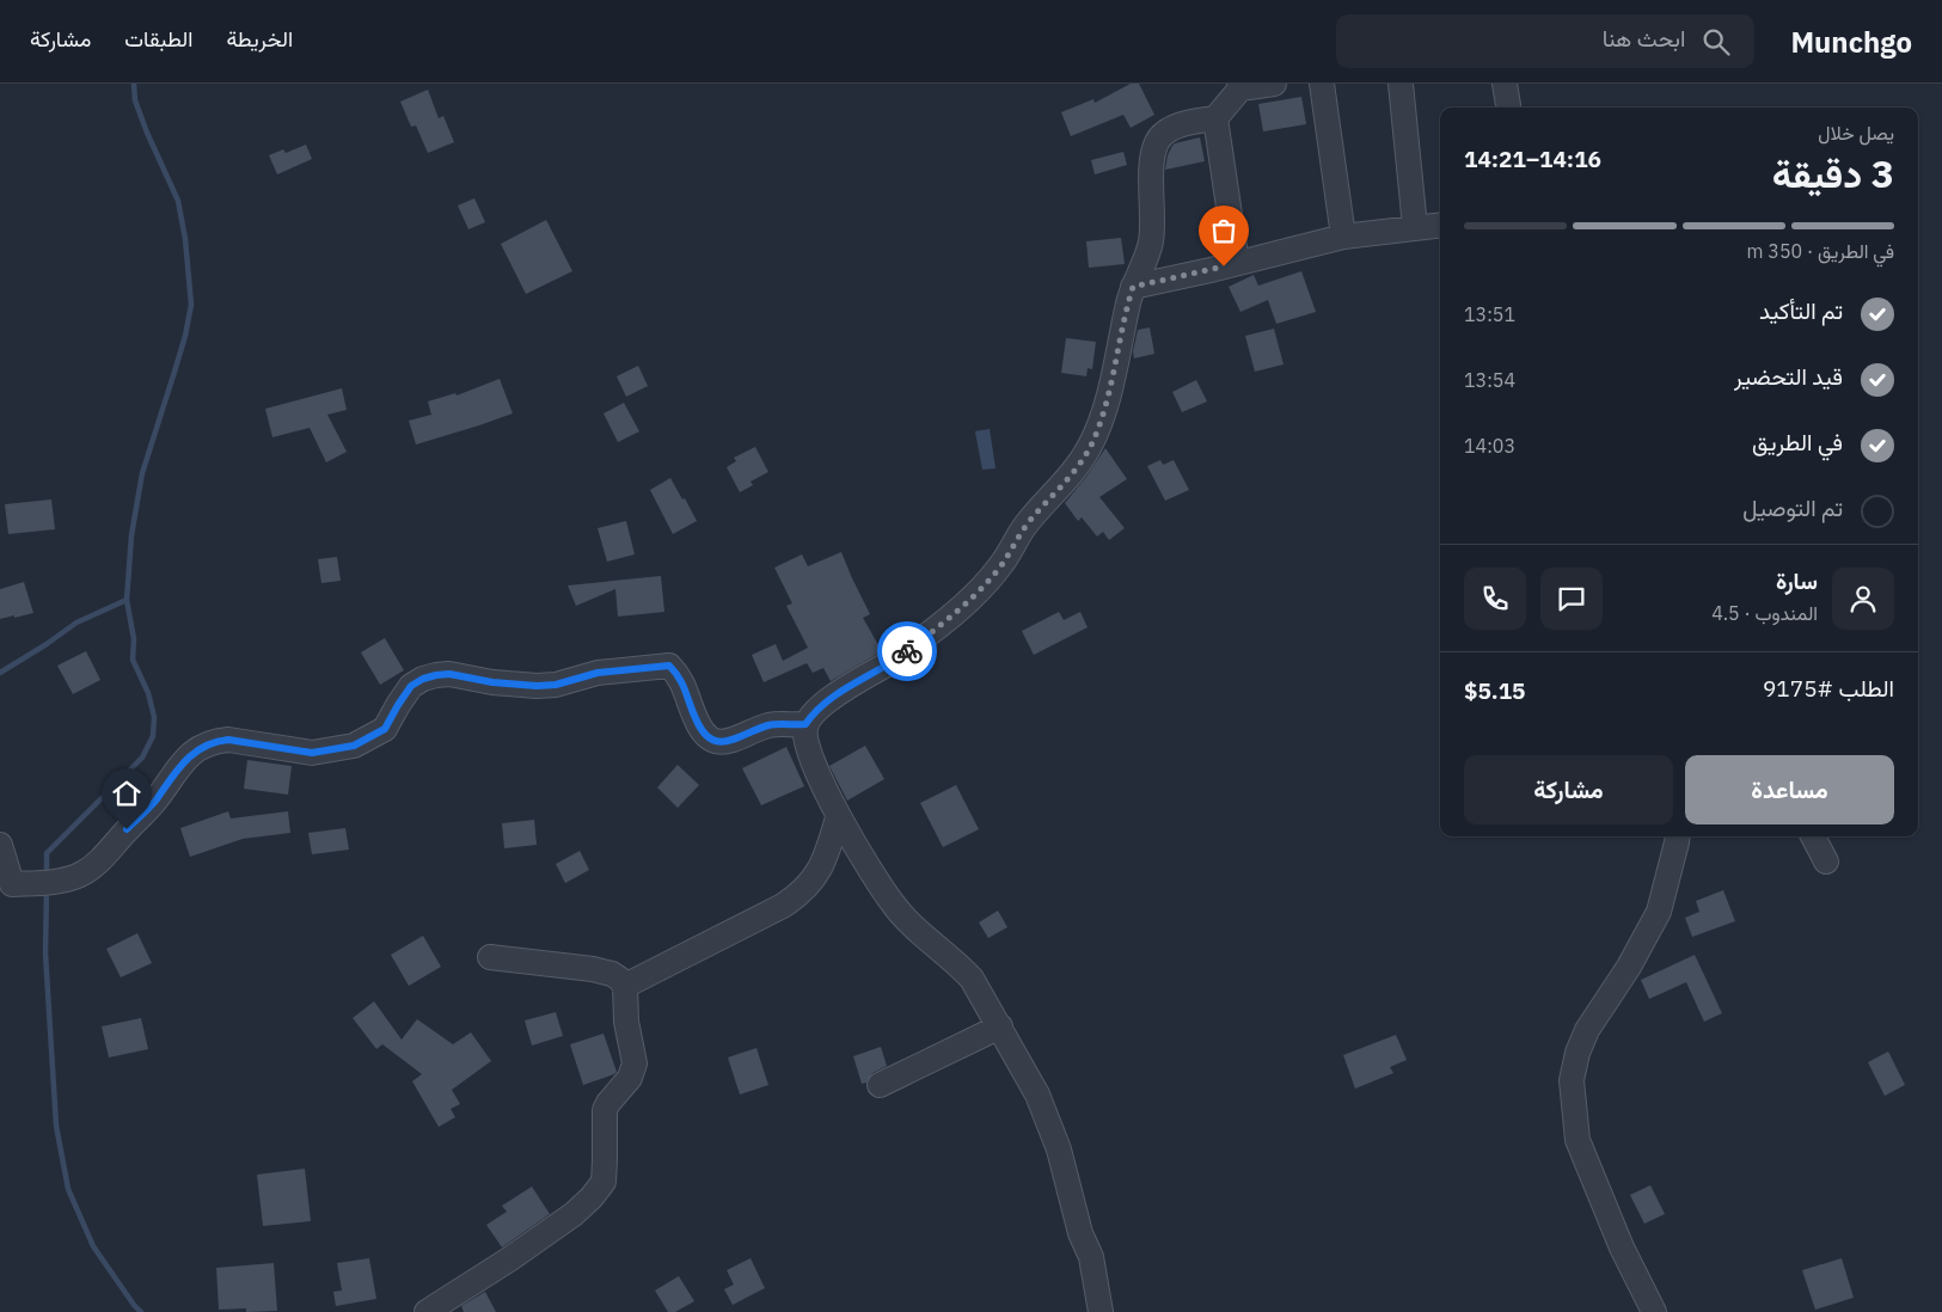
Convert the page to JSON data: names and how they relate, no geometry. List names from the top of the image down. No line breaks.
{"page":{"header":"Munchgo","search":"ابحث هنا","nav":["الخريطة","الطبقات","مشاركة"],"heading":["3 دقيقة","يصل خلال","14:16–14:21"],"panel":["سارة","المندوب · 4.5","الطلب #9175","$5.15"],"bar":"في الطريق · 350 m","list":[["تم التأكيد","13:51"],["قيد التحضير","13:54"],["في الطريق","14:03"],"تم التوصيل"],"buttons":["مساعدة","مشاركة"]}}
